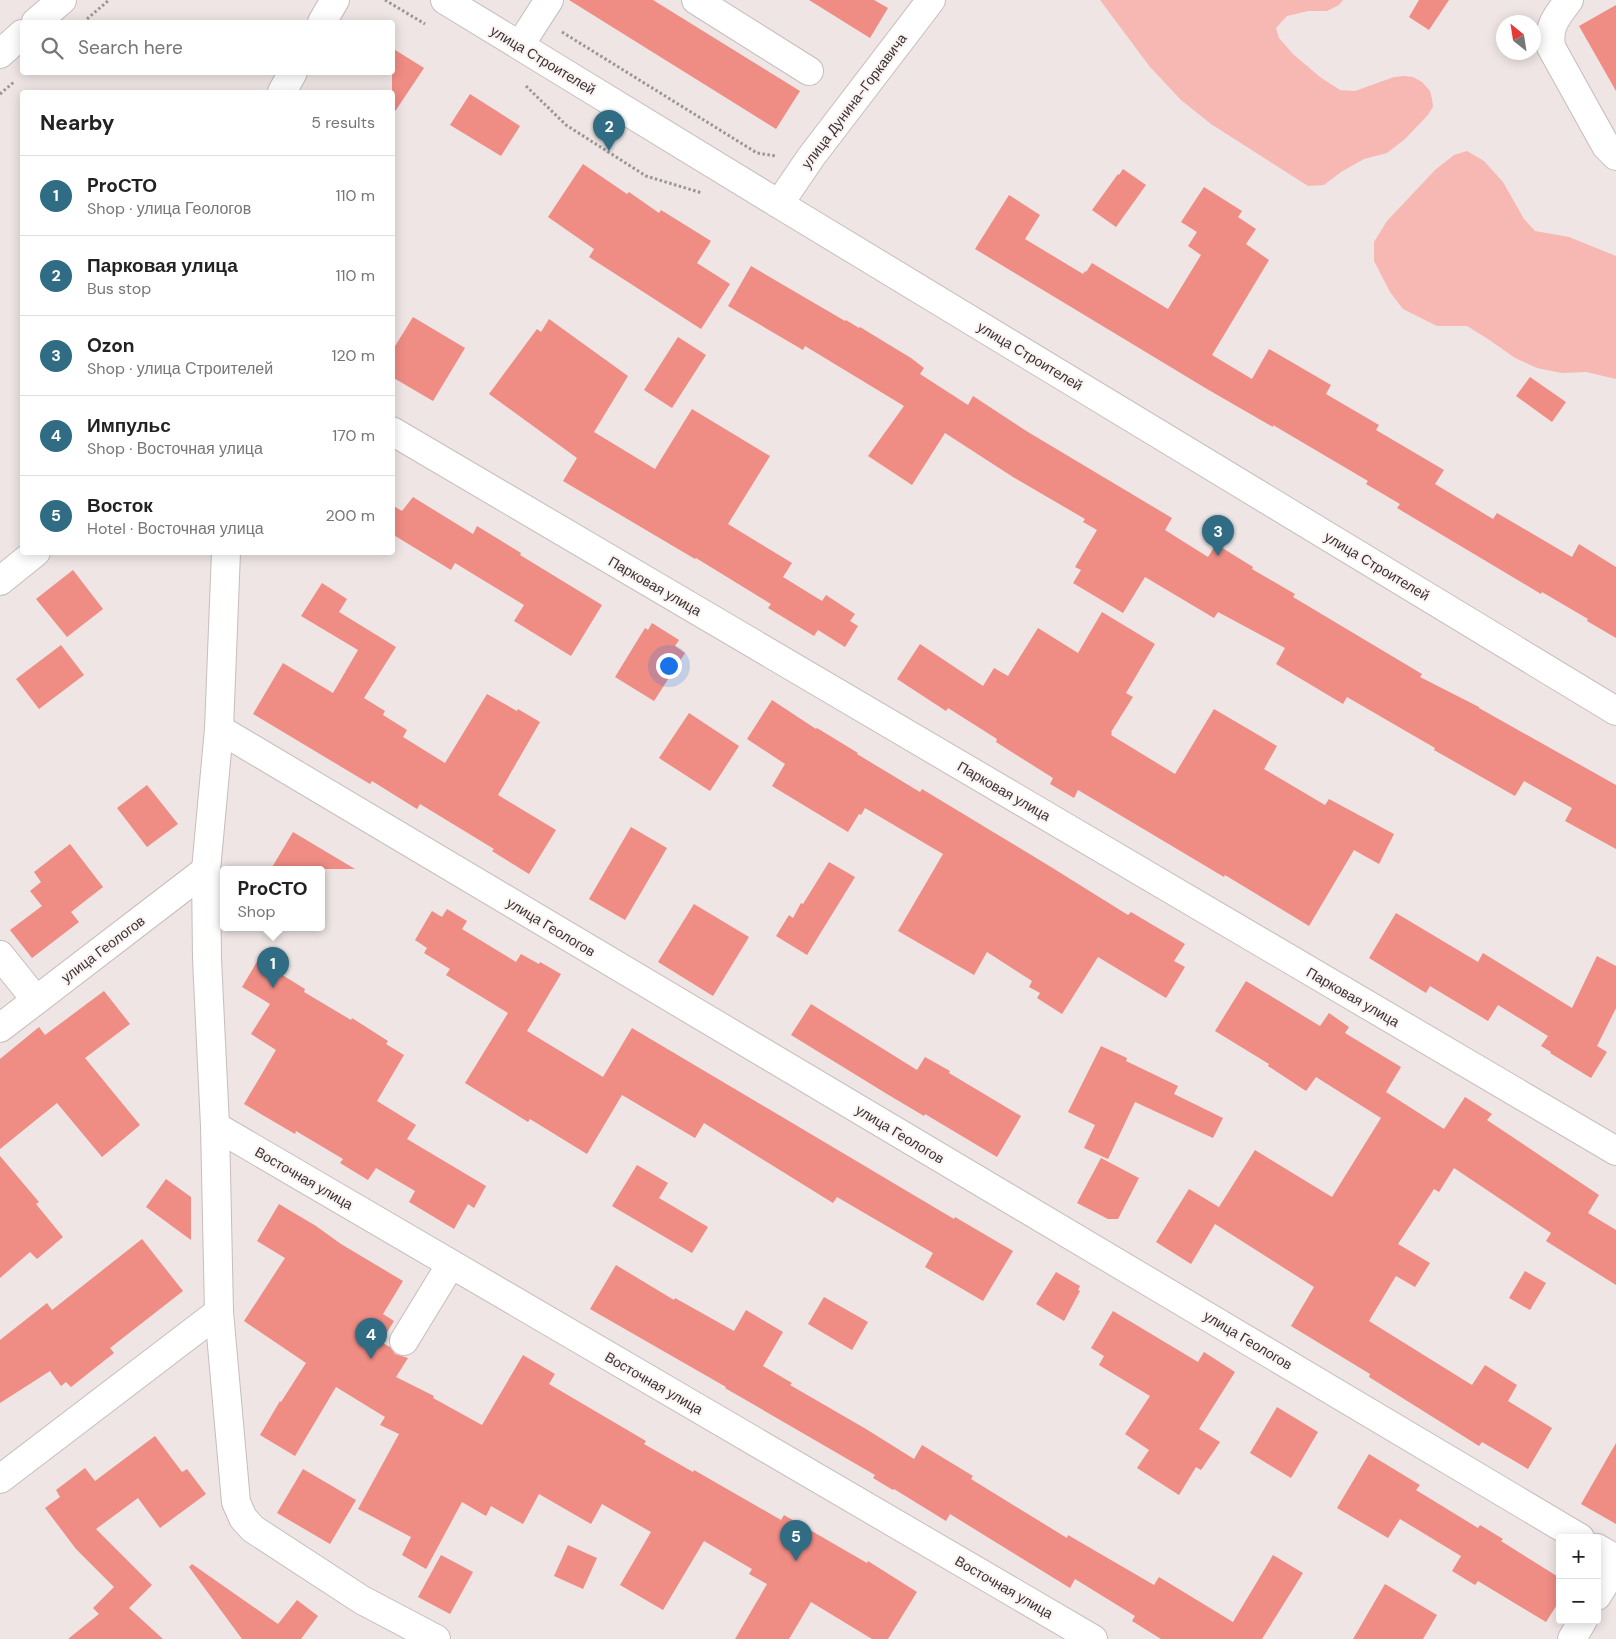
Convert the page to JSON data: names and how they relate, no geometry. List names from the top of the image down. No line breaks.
{"streets":{"street":["улица Строителей","улица Дунина-Горкавича","Парковая улица","улица Геологов","Восточная улица"]},"crossings":[["улица Строителей","улица Дунина-Горкавича"]],"north":"top left","page":{"search":"Search here","heading":["Nearby","5 results"],"pins":["2","3","1","4","5"],"list":[{"mark":"1","name":"ProСТО","note":"Shop · улица Геологов","value":"110 m"},{"mark":"2","name":"Парковая улица","note":"Bus stop","value":"110 m"},{"mark":"3","name":"Ozon","note":"Shop · улица Строителей","value":"120 m"},{"mark":"4","name":"Импульс","note":"Shop · Восточная улица","value":"170 m"},{"mark":"5","name":"Восток","note":"Hotel · Восточная улица","value":"200 m"}],"popup":["ProСТО","Shop"],"map_buttons":["+","−"]}}
